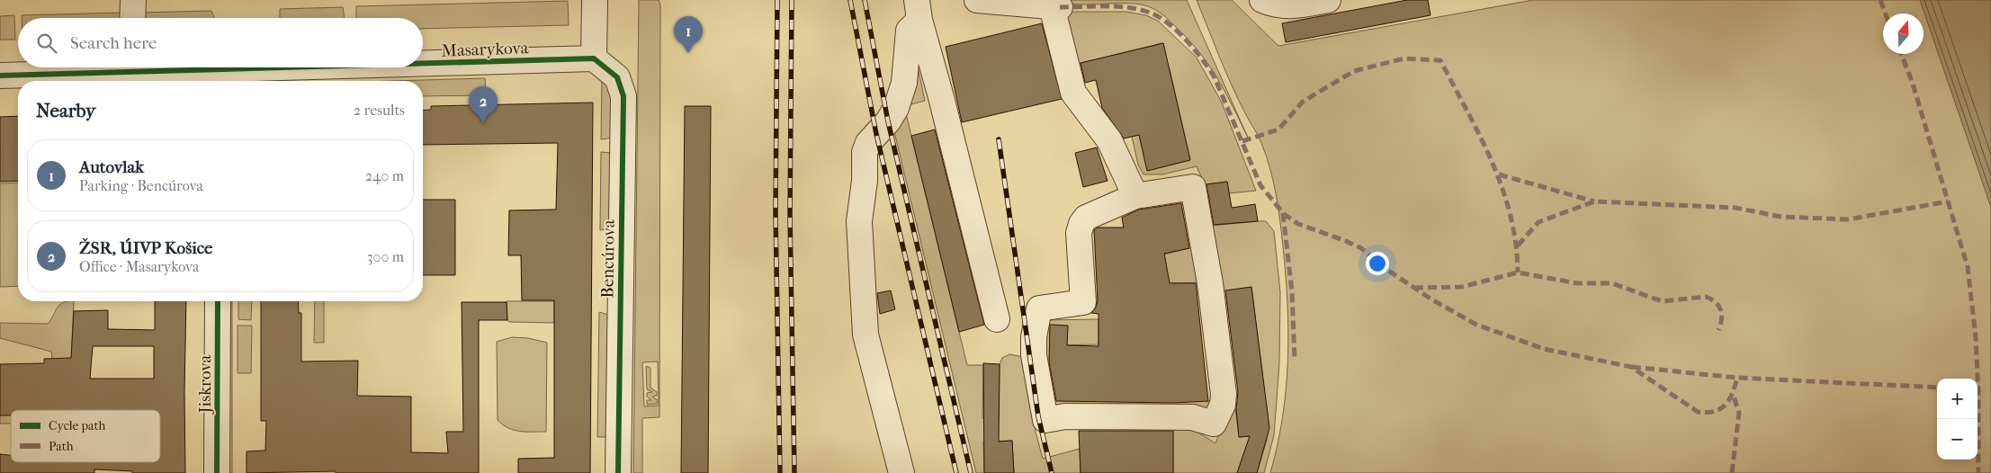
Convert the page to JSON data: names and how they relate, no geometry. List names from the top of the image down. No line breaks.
{"streets":{"street":["Masarykova","Bencúrova","Jiskrova"]},"crossings":[["Masarykova","Bencúrova"]],"legend":["Cycle path","Path"],"north":"top","page":{"pins":["1","2"],"search":"Search here","heading":["Nearby","2 results"],"list":[{"mark":"1","name":"Autovlak","note":"Parking · Bencúrova","value":"240 m"},{"mark":"2","name":"ŽSR, ÚIVP Košice","note":"Office · Masarykova","value":"300 m"}],"map_buttons":["+","−"]}}
